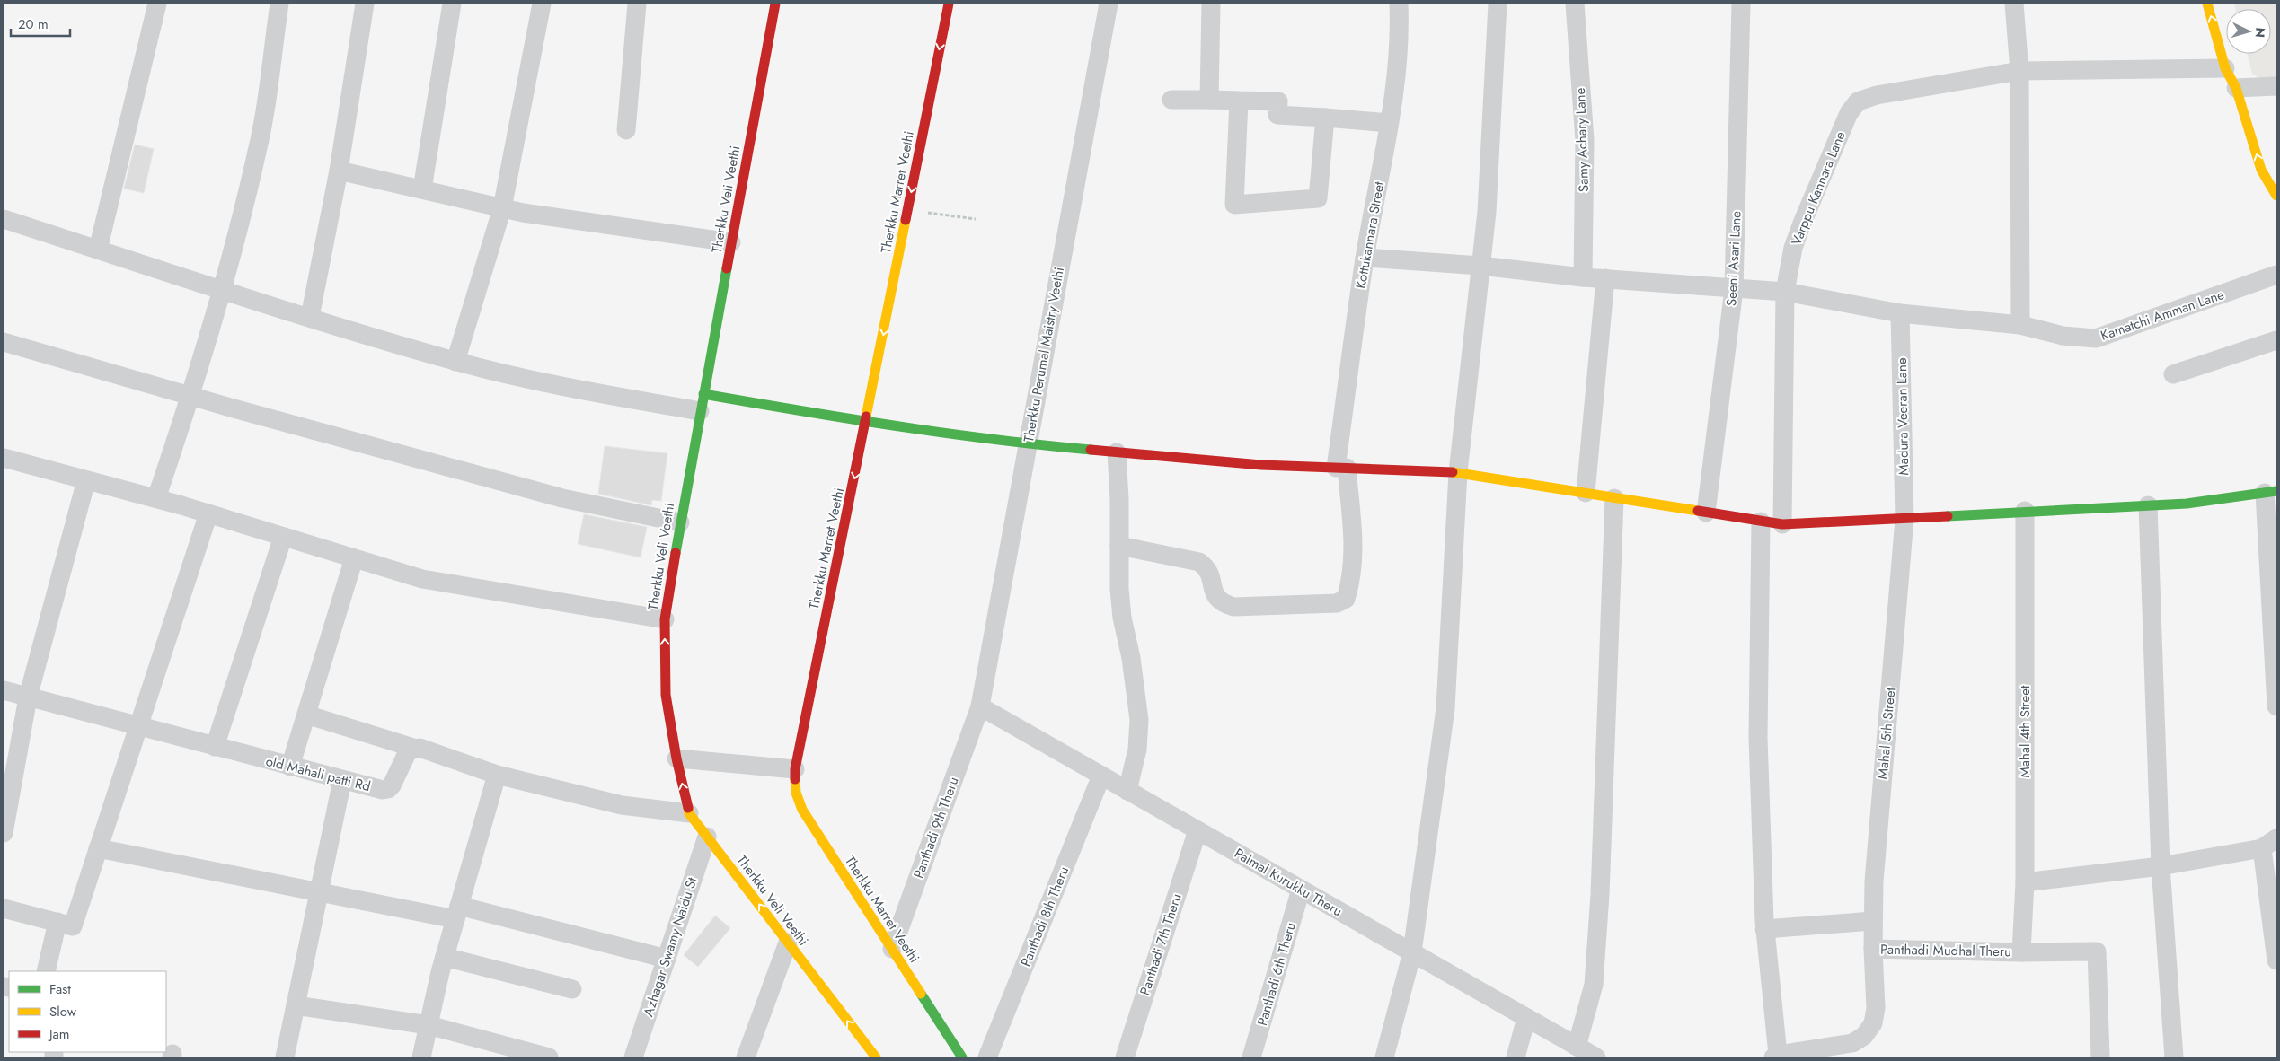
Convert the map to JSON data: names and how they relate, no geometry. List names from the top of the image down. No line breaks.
{"streets":{"main road":["Therkku Marret Veethi","Therkku Veli Veethi"],"street":["Samy Achary Lane","Varppu Kannara Lane","Kottukannara Street","Seeni Asari Lane","Kamatchi Amman Lane","Therkku Perumal Maistry Veethi","Madura Veeran Lane","Mahal 4th Street","Mahal 5th Street","old Mahali patti Rd","Panthadi 9th Theru","Palmal Kurukku Theru","Panthadi 8th Theru","Panthadi 7th Theru","Azhagar Swamy Naidu St","Panthadi Mudhal Theru","Panthadi 6th Theru"]},"crossings":[["Samy Achary Lane","Kamatchi Amman Lane"],["Varppu Kannara Lane","Kamatchi Amman Lane"],["Therkku Marret Veethi","Panthadi 9th Theru"],["Therkku Veli Veethi","Azhagar Swamy Naidu St"],["Kottukannara Street","Kamatchi Amman Lane"],["Seeni Asari Lane","Kamatchi Amman Lane"],["Kamatchi Amman Lane","Madura Veeran Lane"],["Therkku Perumal Maistry Veethi","Panthadi 9th Theru"],["Therkku Perumal Maistry Veethi","Palmal Kurukku Theru"],["Madura Veeran Lane","Mahal 5th Street"],["Mahal 4th Street","Panthadi Mudhal Theru"],["Mahal 5th Street","Panthadi Mudhal Theru"],["Panthadi 9th Theru","Palmal Kurukku Theru"],["Palmal Kurukku Theru","Panthadi 8th Theru"],["Palmal Kurukku Theru","Panthadi 7th Theru"],["Palmal Kurukku Theru","Panthadi 6th Theru"]],"one_way":["Therkku Marret Veethi","Therkku Veli Veethi"],"legend":["Fast","Slow","Jam"],"scale_bar":"20 m","north":"right"}
